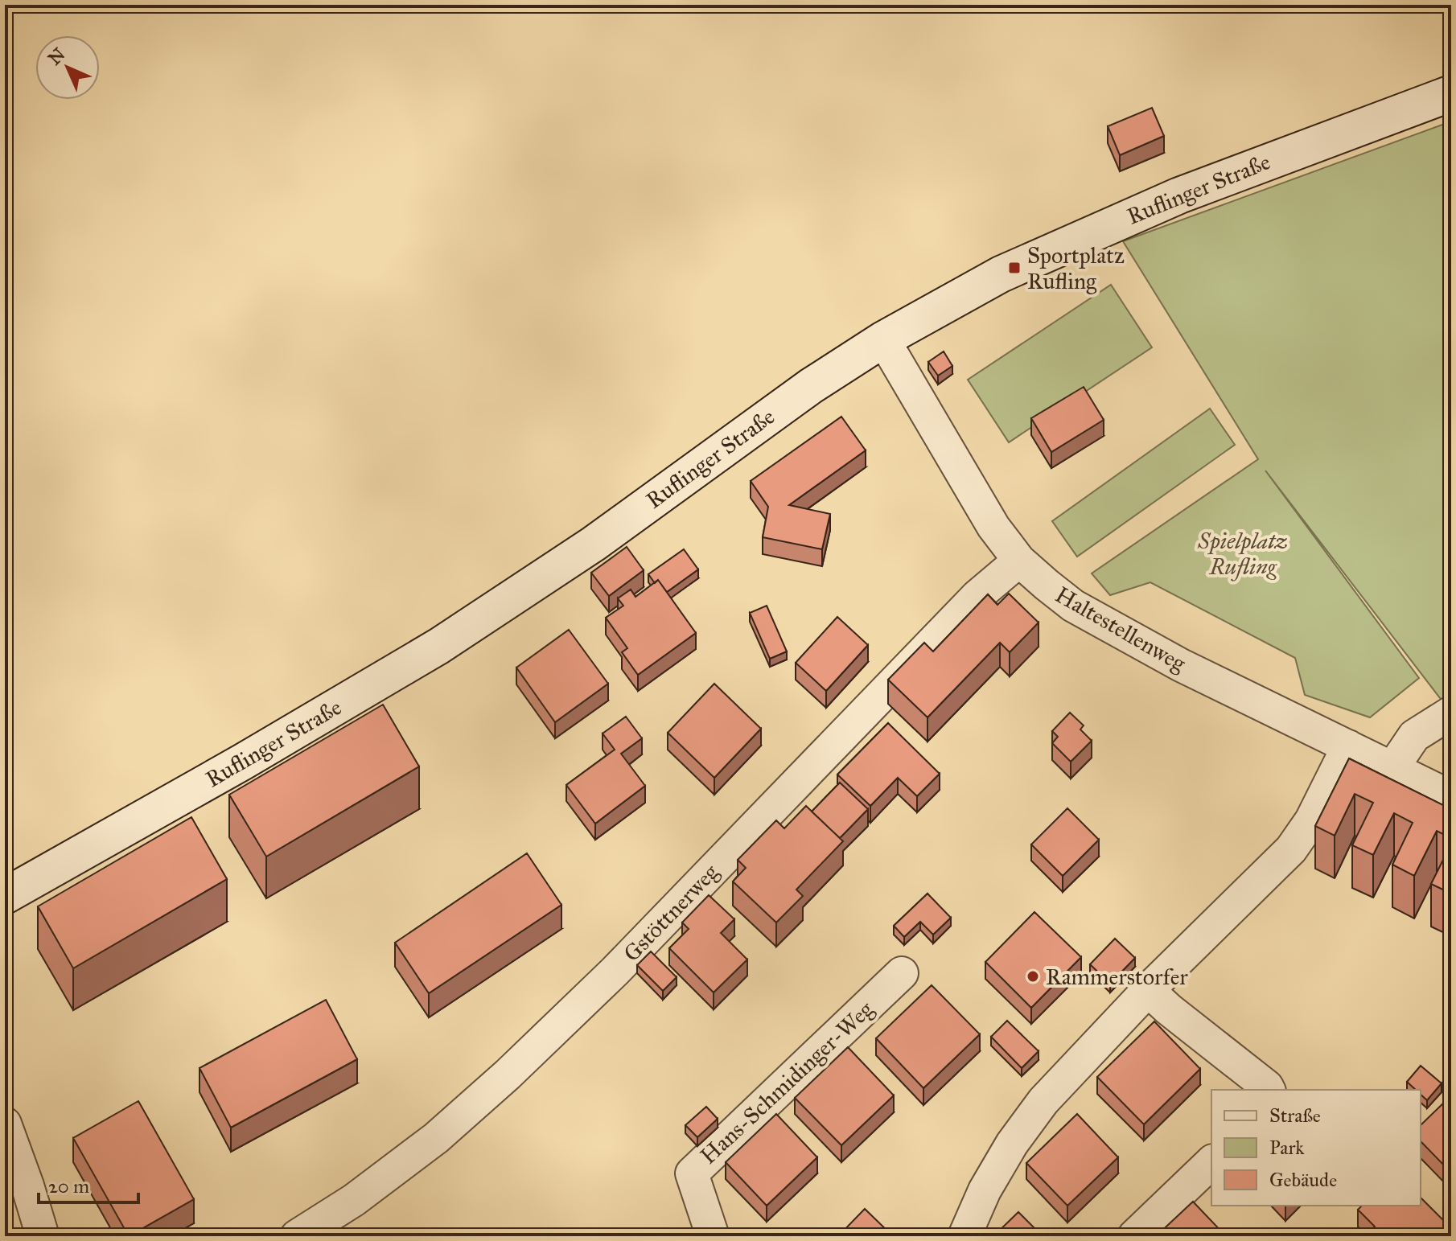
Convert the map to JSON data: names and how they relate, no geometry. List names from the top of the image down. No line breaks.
{"streets":{"street":["Ruflinger Straße","Haltestellenweg","Gstöttnerweg","Hans-Schmidinger-Weg"]},"crossings":[["Ruflinger Straße","Haltestellenweg"],["Haltestellenweg","Gstöttnerweg"]],"parks":["Spielplatz Rufling"],"places":{"transit":["Sportplatz Rufling"],"other":["Rammerstorfer"]},"legend":["Straße","Park","Gebäude"],"scale_bar":"20 m","north":"top left"}
